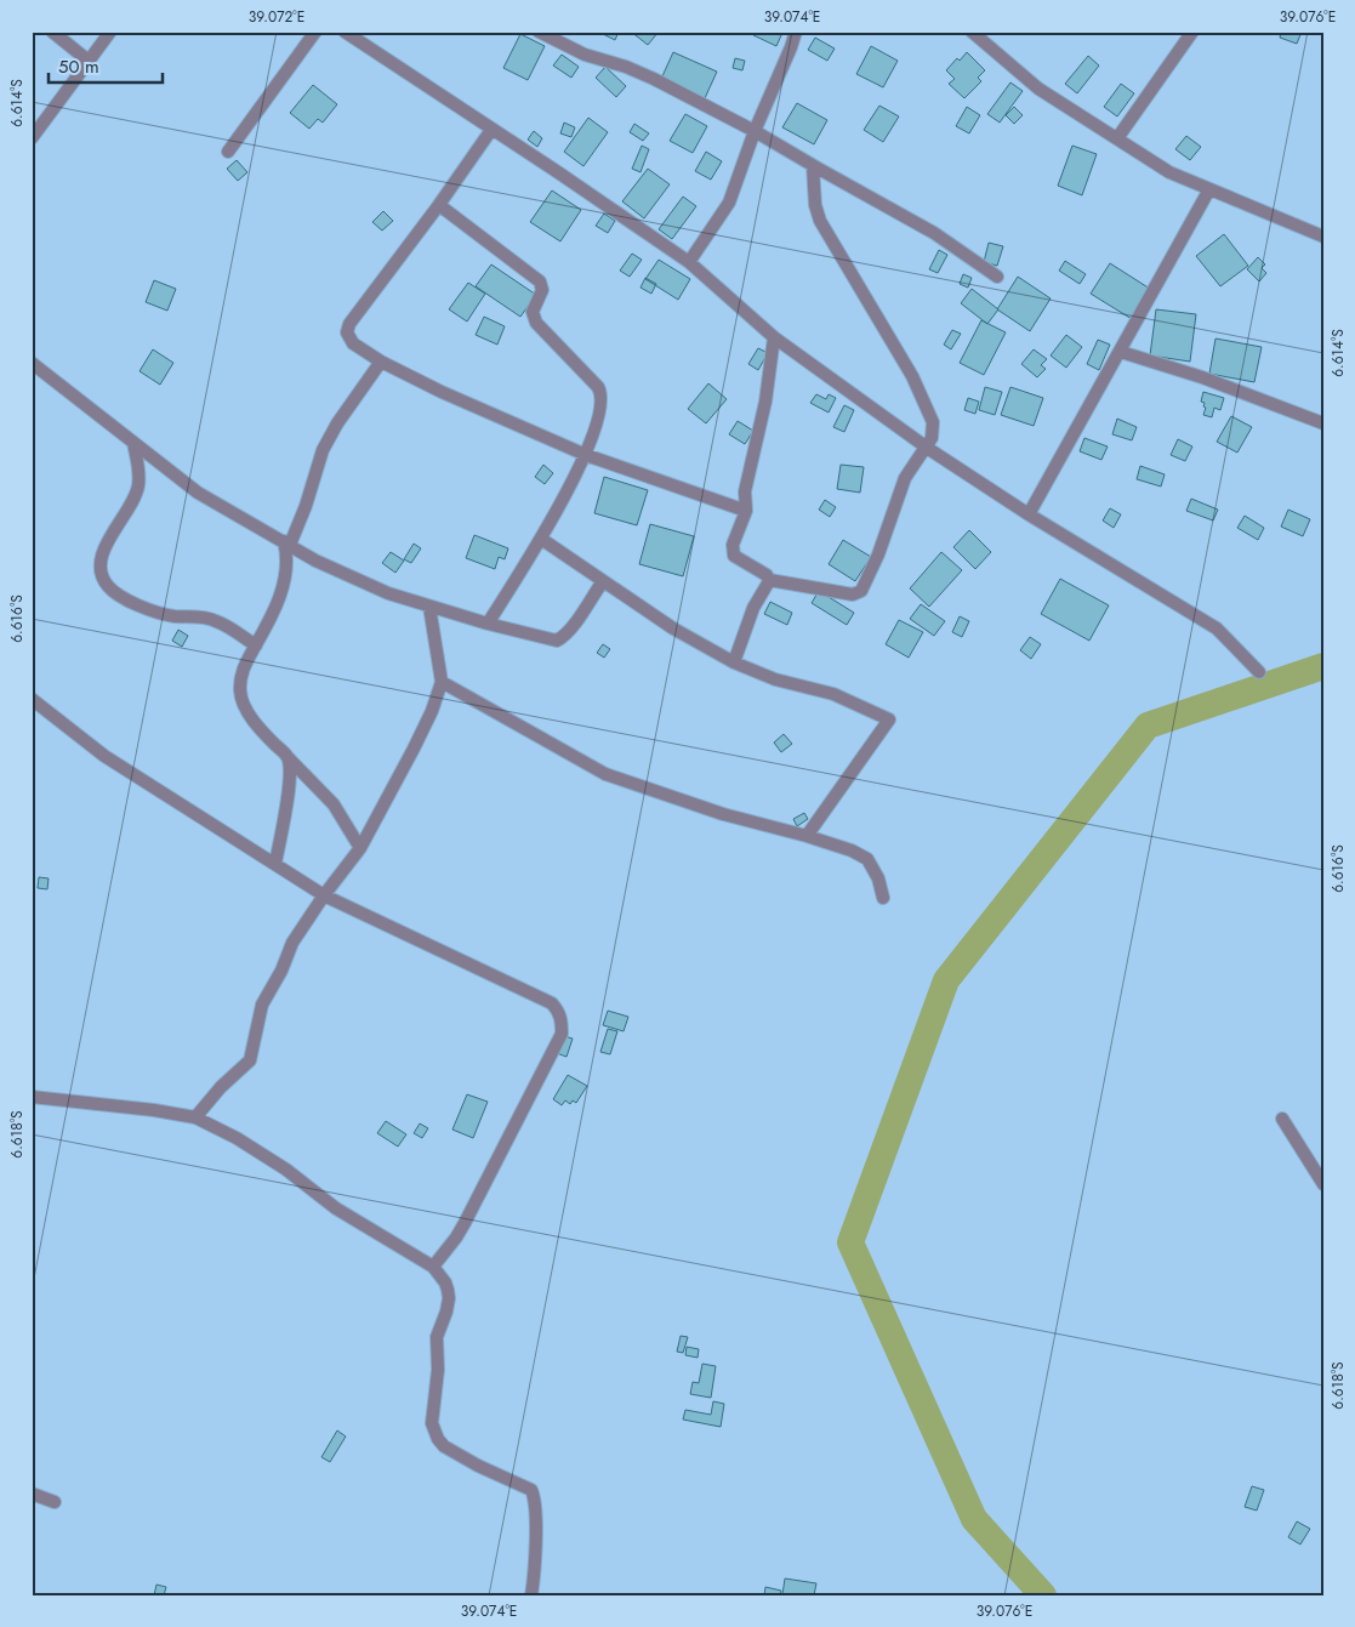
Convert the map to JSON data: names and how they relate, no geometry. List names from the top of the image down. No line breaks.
{"scale_bar":"50 m","coordinates":["39.072°E","39.074°E","39.076°E","6.614°S","6.616°S","6.618°S"]}
